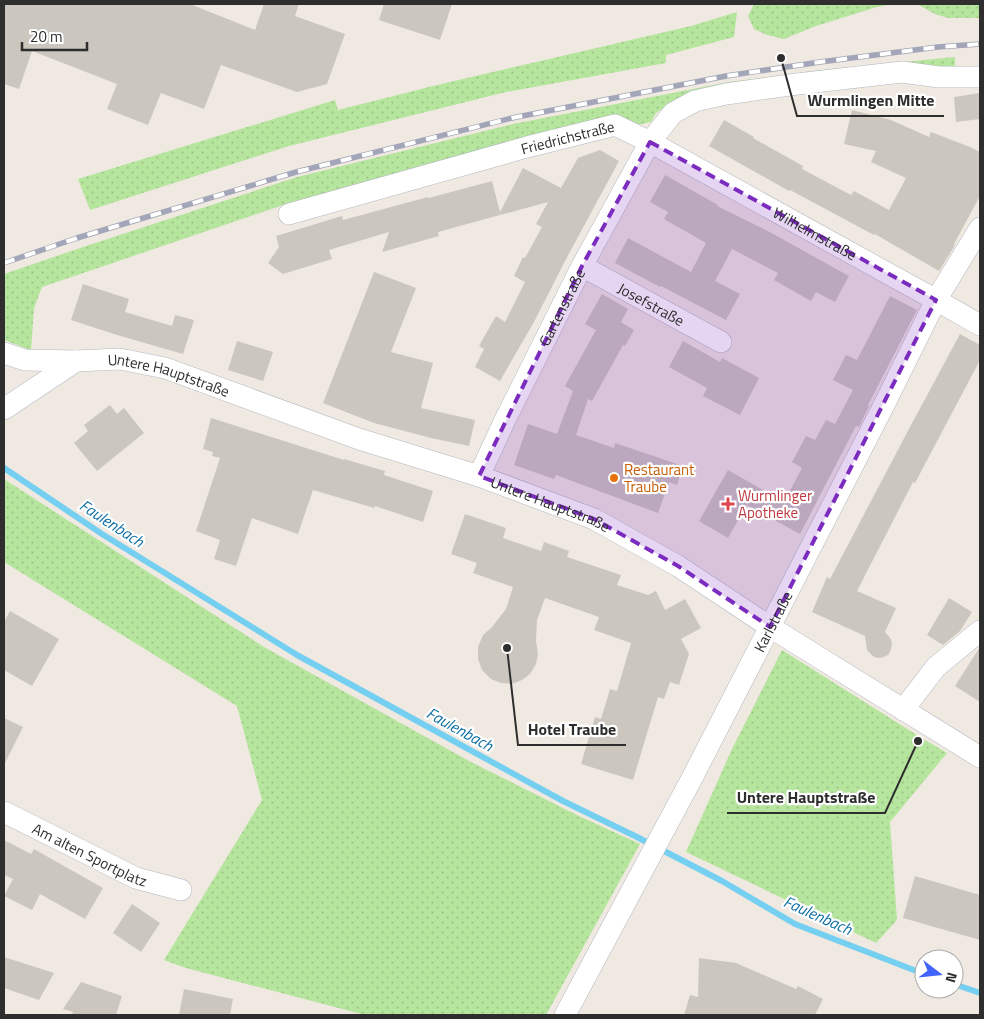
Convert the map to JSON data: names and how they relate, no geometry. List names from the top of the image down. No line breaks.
{"streets":{"street":["Friedrichstraße","Wilhelmstraße","Josefstraße","Gartenstraße","Untere Hauptstraße","Karlstraße","Am alten Sportplatz"]},"crossings":[["Friedrichstraße","Wilhelmstraße"],["Friedrichstraße","Gartenstraße"],["Wilhelmstraße","Gartenstraße"],["Wilhelmstraße","Karlstraße"],["Josefstraße","Gartenstraße"],["Gartenstraße","Untere Hauptstraße"],["Untere Hauptstraße","Karlstraße"]],"water":["Faulenbach"],"places":{"other":["Wurmlingen Mitte","Restaurant Traube","Hotel Traube","Untere Hauptstraße"],"health":["Wurmlinger Apotheke"]},"scale_bar":"20 m","north":"right"}
